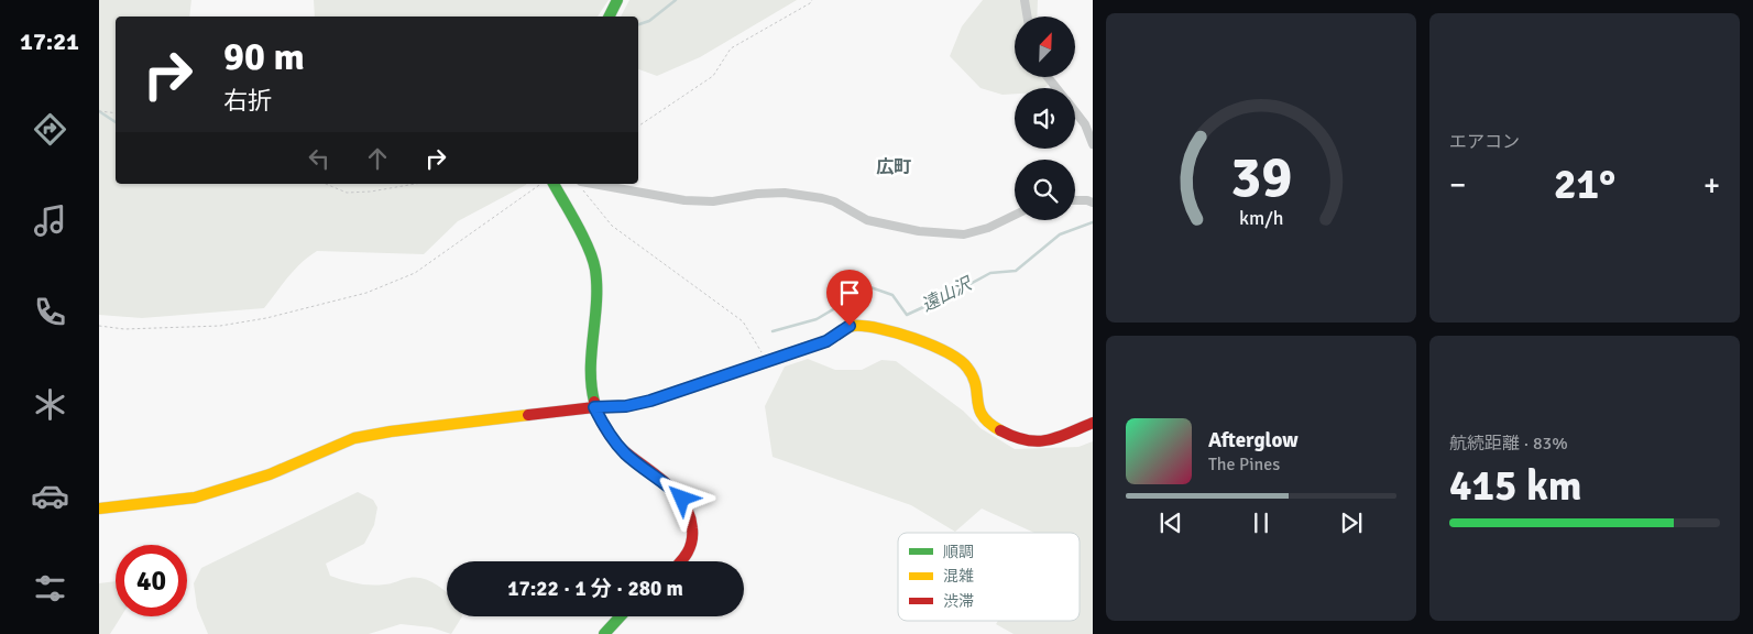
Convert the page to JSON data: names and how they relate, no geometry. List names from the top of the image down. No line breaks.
{"districts":["広町"],"water":["遠山沢"],"legend":["順調","混雑","渋滞"],"north":"top right","page":{"tabs":"17:21","tile":["エアコン",["航続距離 · 83%","415 km"]],"turn":["90 m","右折"],"heat":["−","21°","+"],"song":["Afterglow","The Pines"],"limit":"40","trip":"17:22 · 1 分 · 280 m","gauge":["39","km/h"]}}
